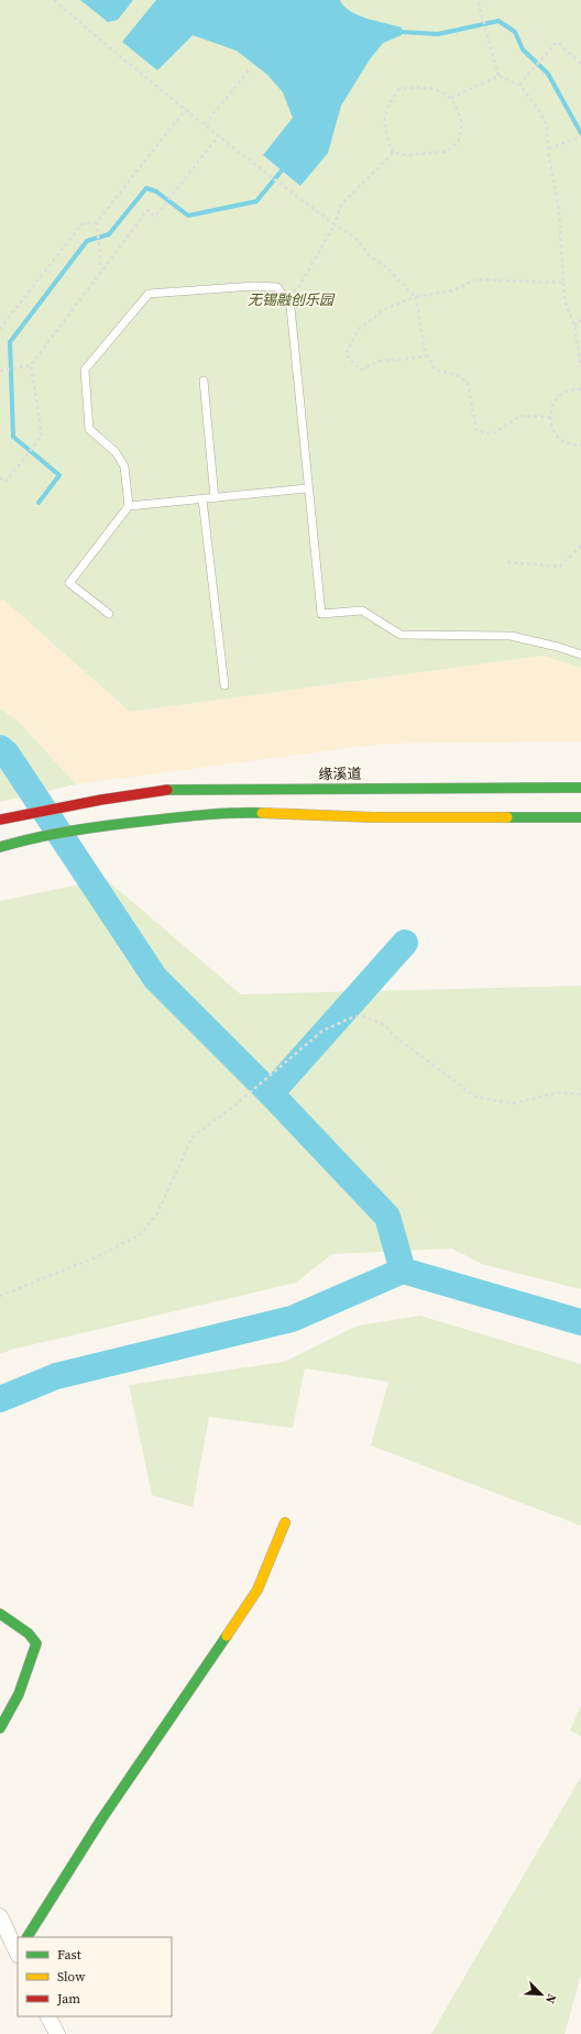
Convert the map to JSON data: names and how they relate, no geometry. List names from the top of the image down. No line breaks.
{"streets":{"main road":["缘溪道"]},"parks":["无锡融创乐园"],"legend":["Fast","Slow","Jam"],"north":"bottom right"}
